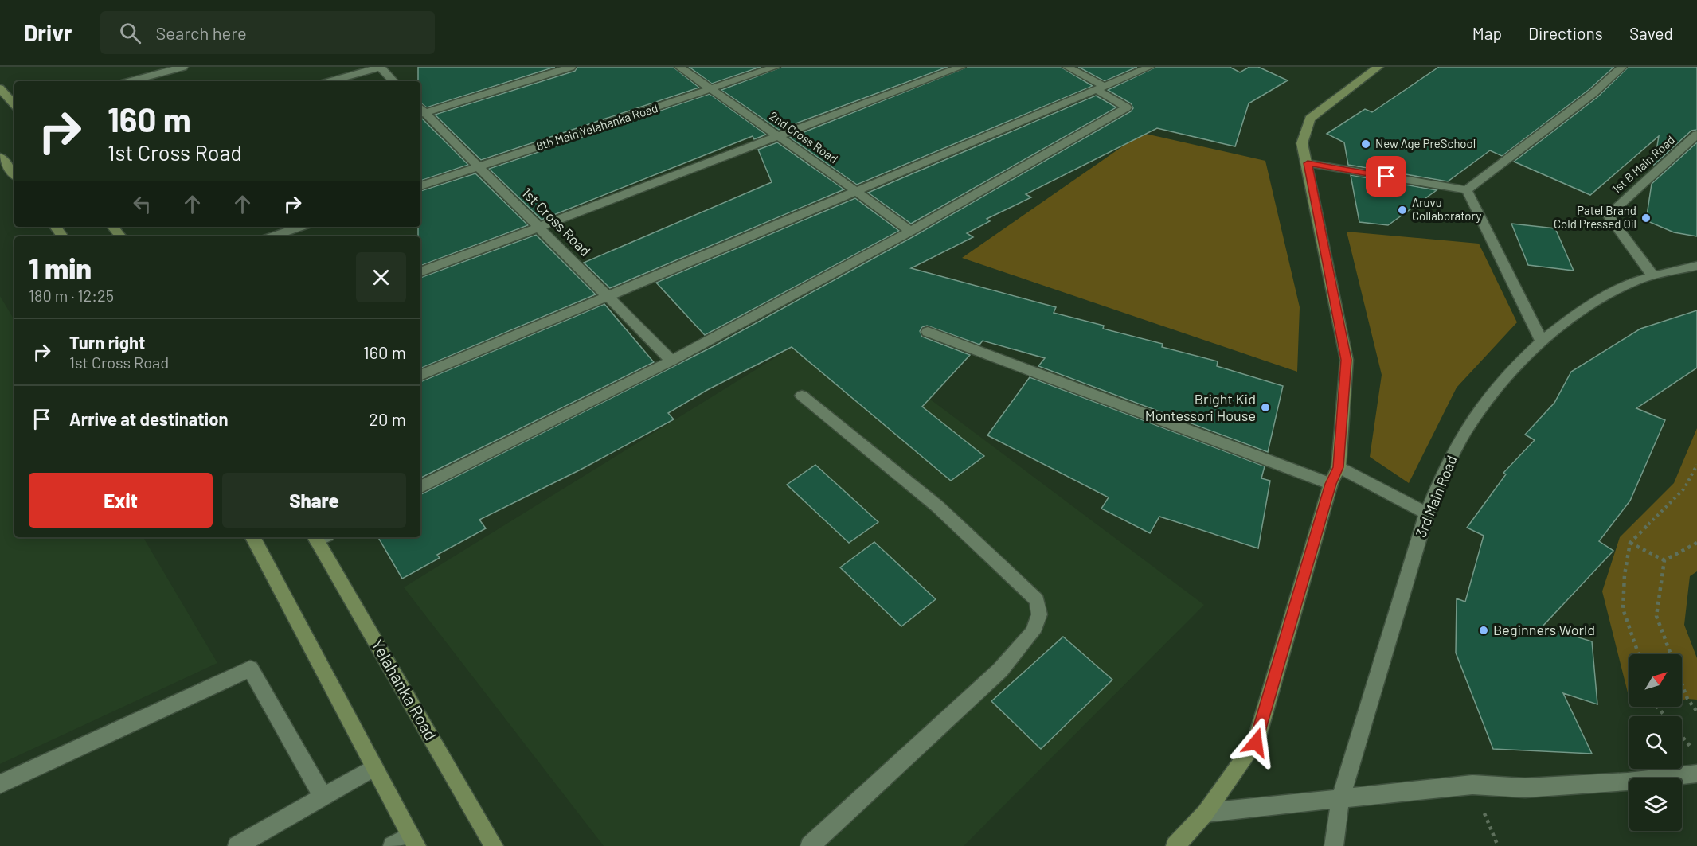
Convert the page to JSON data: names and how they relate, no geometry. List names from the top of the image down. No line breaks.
{"streets":{"street":["8th Main Yelahanka Road","2nd Cross Road","1st B Main Road","1st Cross Road","3rd Main Road","Yelahanka Road"]},"crossings":[["8th Main Yelahanka Road","2nd Cross Road"],["8th Main Yelahanka Road","1st Cross Road"],["1st B Main Road","3rd Main Road"]],"places":["New Age PreSchool","Aruvu Collaboratory","Patel Brand Cold Pressed Oil","Bright Kid Montessori House","Beginners World"],"north":"top right","page":{"header":"Drivr","search":"Search here","nav":["Map","Directions","Saved"],"turn":["160 m","1st Cross Road"],"heading":["1 min","180 m · 12:25"],"list":[{"name":"Turn right","note":"1st Cross Road","value":"160 m"},{"name":"Arrive at destination","value":"20 m"}],"buttons":["Exit","Share"]}}
